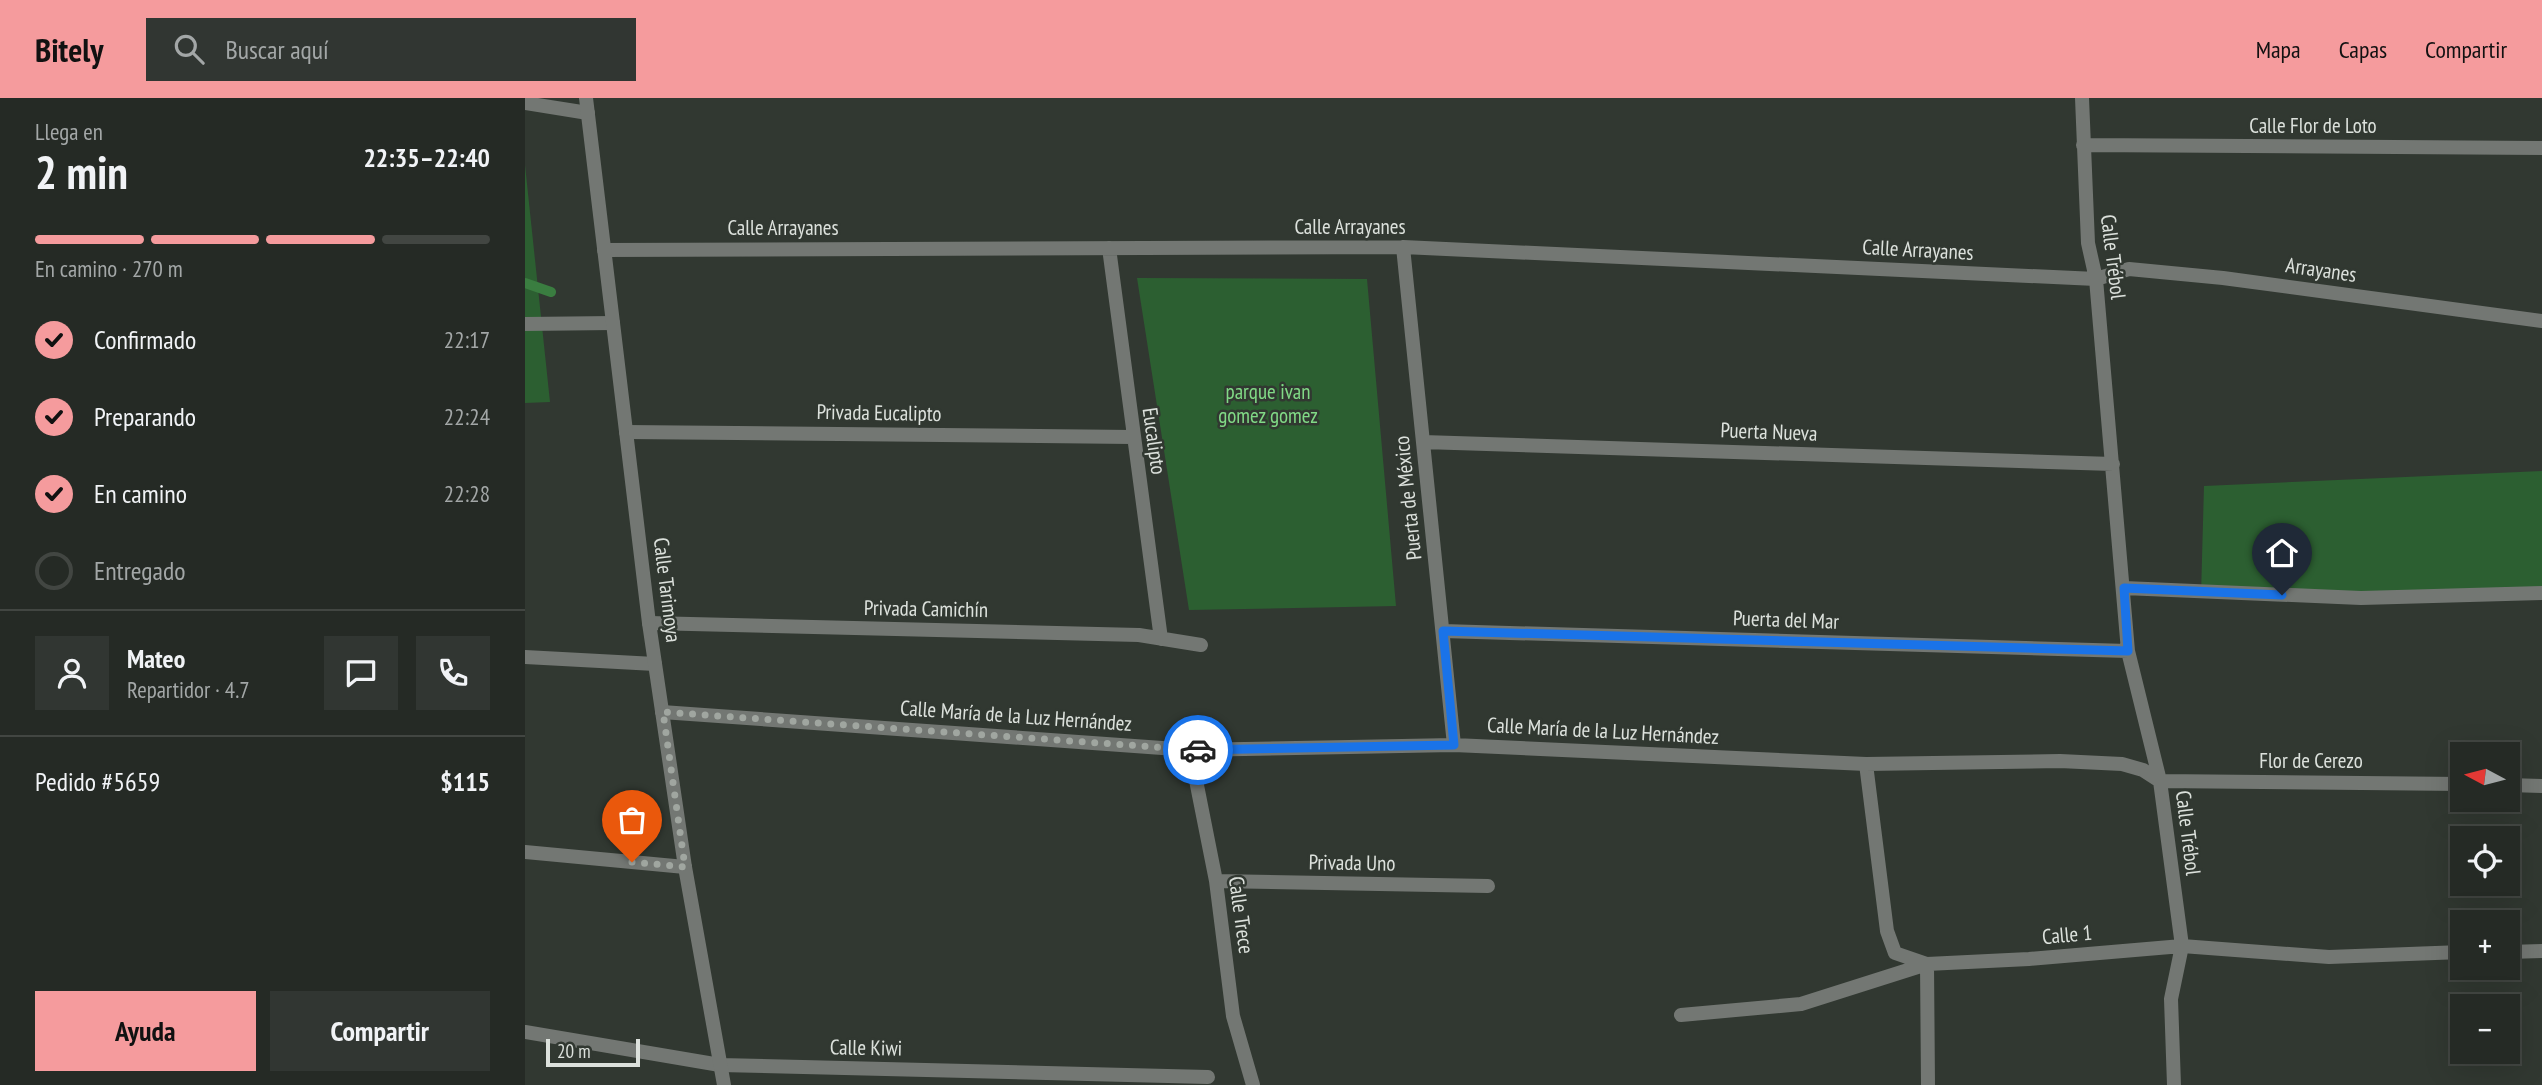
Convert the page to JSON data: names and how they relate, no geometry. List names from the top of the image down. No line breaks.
{"streets":{"street":["Calle Flor de Loto","Calle Arrayanes","Calle Trébol","Arrayanes","Privada Eucalipto","Puerta Nueva","Eucalipto","Puerta de México","Calle Tarimoya","Privada Camichín","Puerta del Mar","Calle María de la Luz Hernández","Flor de Cerezo","Privada Uno","Calle Trece","Calle 1","Calle Kiwi"]},"crossings":[["Calle Flor de Loto","Calle Trébol"],["Calle Arrayanes","Calle Trébol"],["Calle Arrayanes","Arrayanes"],["Calle Arrayanes","Eucalipto"],["Calle Arrayanes","Puerta de México"],["Calle Arrayanes","Calle Tarimoya"],["Calle Trébol","Arrayanes"],["Calle Trébol","Puerta Nueva"],["Calle Trébol","Puerta del Mar"],["Calle Trébol","Calle María de la Luz Hernández"],["Calle Trébol","Flor de Cerezo"],["Calle Trébol","Calle 1"],["Privada Eucalipto","Eucalipto"],["Privada Eucalipto","Calle Tarimoya"],["Puerta Nueva","Puerta de México"],["Eucalipto","Privada Camichín"],["Puerta de México","Puerta del Mar"],["Puerta de México","Calle María de la Luz Hernández"],["Calle Tarimoya","Privada Camichín"],["Calle Tarimoya","Calle María de la Luz Hernández"],["Calle Tarimoya","Calle Kiwi"],["Calle María de la Luz Hernández","Flor de Cerezo"],["Calle María de la Luz Hernández","Calle Trece"],["Privada Uno","Calle Trece"]],"parks":["parque ivan gomez gomez"],"scale_bar":"20 m","north":"left","page":{"header":"Bitely","search":"Buscar aquí","nav":["Mapa","Capas","Compartir"],"heading":["2 min","Llega en","22:35–22:40"],"panel":["Mateo","Repartidor · 4.7","Pedido #5659","$115"],"bar":"En camino · 270 m","list":[["Confirmado","22:17"],["Preparando","22:24"],["En camino","22:28"],"Entregado"],"map_buttons":["+","−"],"buttons":["Ayuda","Compartir"],"scale":"20 m"}}
